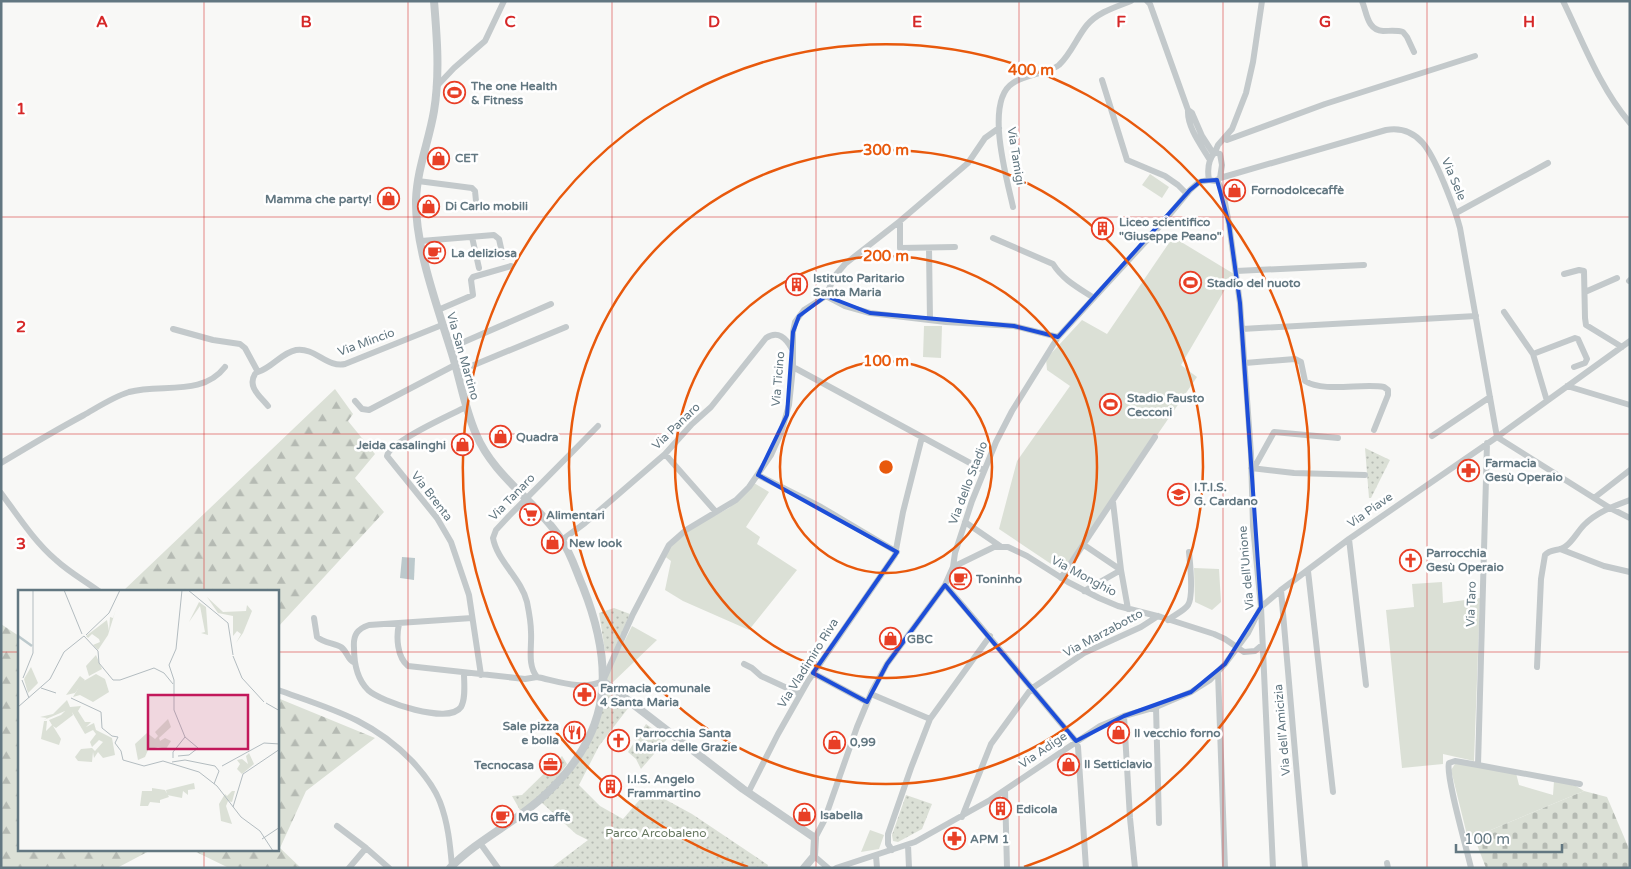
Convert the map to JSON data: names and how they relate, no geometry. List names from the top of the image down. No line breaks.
{"streets":{"street":["Via Tamigi","Via Sele","Via Mincio","Via San Martino","Via Ticino","Via Panaro","Via dello Stadio","Via Brenta","Via Tanaro","Via Piave","Via dell'Unione","Via Monghio","Via Taro","Via Marzabotto","Via Vladimiro Riva","Via dell'Amicizia","Via Adige"]},"crossings":[["Via Sele","Via dello Stadio"],["Via Sele","Via Piave"],["Via Sele","Via dell'Unione"],["Via Mincio","Via San Martino"],["Via San Martino","Via Ticino"],["Via San Martino","Via Panaro"],["Via San Martino","Via Brenta"],["Via San Martino","Via Tanaro"],["Via Ticino","Via Panaro"],["Via dello Stadio","Via Monghio"],["Via Piave","Via dell'Unione"],["Via Piave","Via Taro"],["Via Piave","Via dell'Amicizia"],["Via Piave","Via Adige"],["Via dell'Unione","Via Adige"],["Via Monghio","Via Marzabotto"],["Via Monghio","Via Adige"],["Via Marzabotto","Via Adige"]],"parks":["Parco Arcobaleno"],"places":{"sports":["The one Health & Fitness","Stadio del nuoto","Stadio Fausto Cecconi"],"shop":["CET","Fornodolcecaffè","Mamma che party!","Di Carlo mobili","Quadra","Jeida casalinghi","New look","GBC","Il vecchio forno","0,99","Il Setticlavio","Isabella"],"building":["Liceo scientifico \"Giuseppe Peano\"","Istituto Paritario Santa Maria","I.I.S. Angelo Frammartino","Edicola"],"cafe":["La deliziosa","Toninho","MG caffè"],"pharmacy":["Farmacia Gesù Operaio","Farmacia comunale 4 Santa Maria","APM 1"],"school or university":["I.T.I.S. G. Cardano"],"supermarket":["Alimentari"],"church":["Parrocchia Gesù Operaio","Parrocchia Santa Maria delle Grazie"],"restaurant":["Sale pizza e bolla"],"office":["Tecnocasa"]},"scale_bar":"100 m","grid":{"columns":["A","B","C","D","E","F","G","H"],"rows":["1","2","3"]},"rings":["400 m","300 m","200 m","100 m"]}
